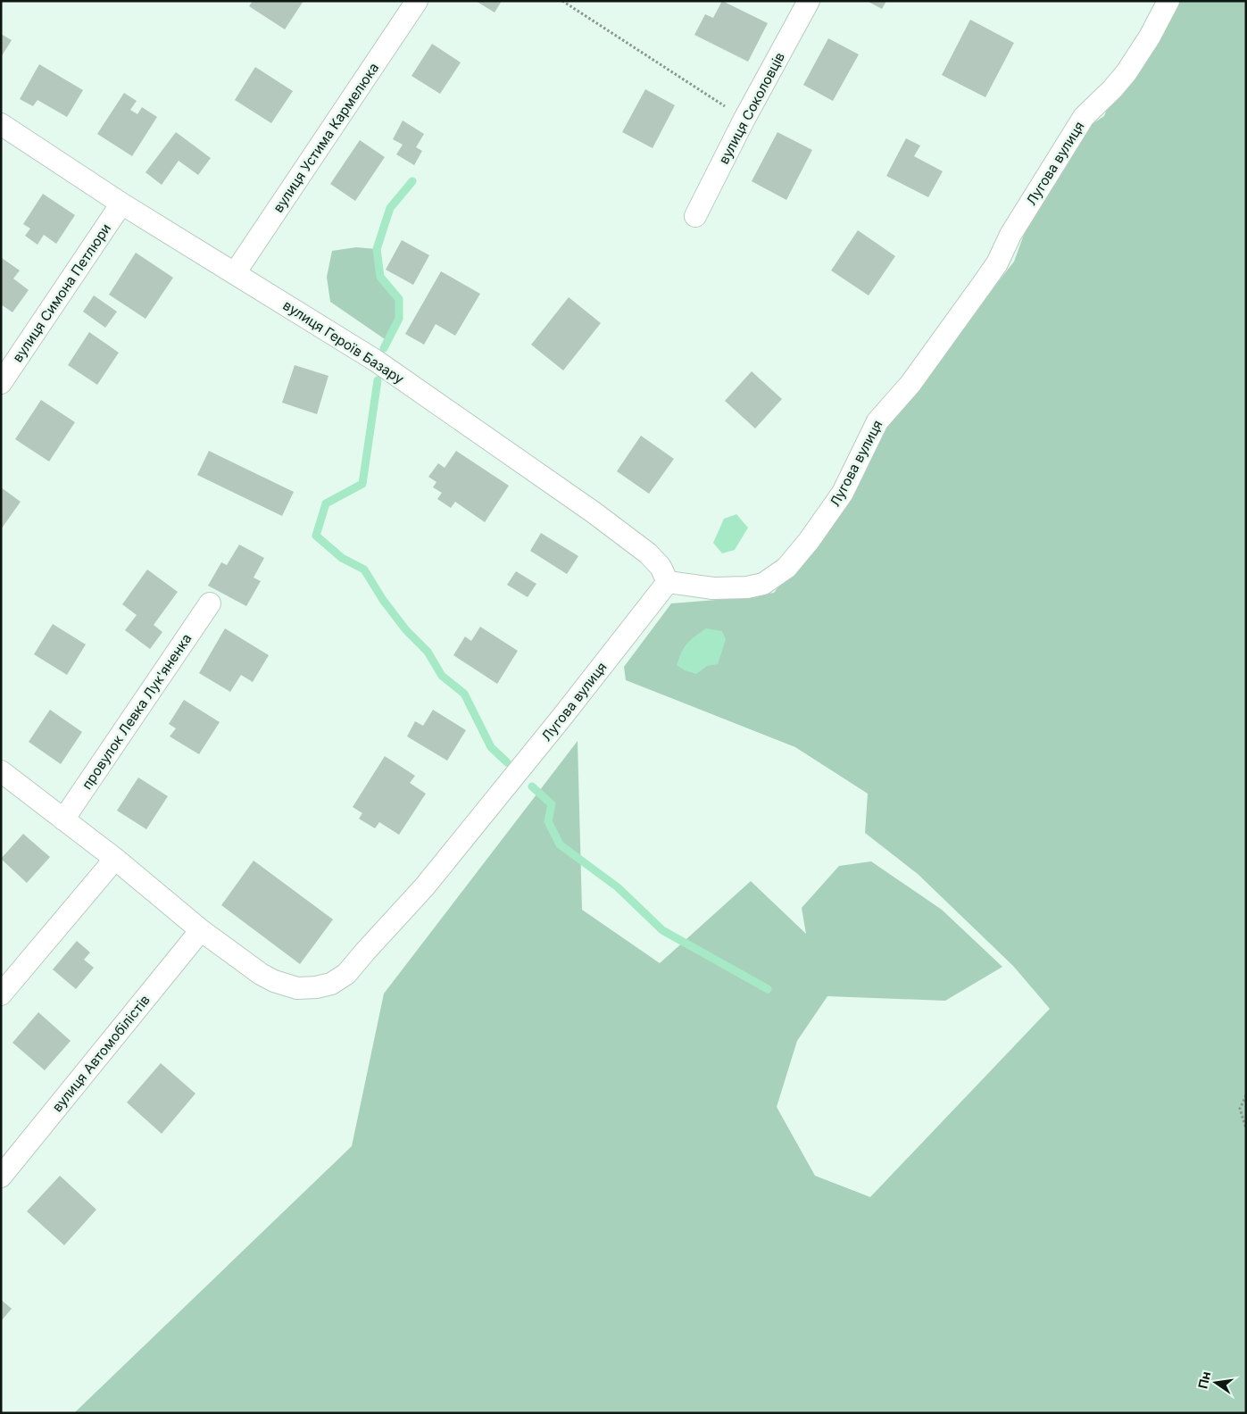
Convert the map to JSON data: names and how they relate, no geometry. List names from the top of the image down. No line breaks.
{"streets":{"street":["вулиця Соколовців","вулиця Устима Кармелюка","Лугова вулиця","вулиця Симона Петлюри","вулиця Героїв Базару","провулок Левка Лук'яненка","вулиця Автомобілістів"]},"crossings":[["вулиця Устима Кармелюка","вулиця Героїв Базару"],["Лугова вулиця","вулиця Героїв Базару"],["Лугова вулиця","провулок Левка Лук'яненка"],["Лугова вулиця","вулиця Автомобілістів"],["вулиця Симона Петлюри","вулиця Героїв Базару"]],"north":"left"}
